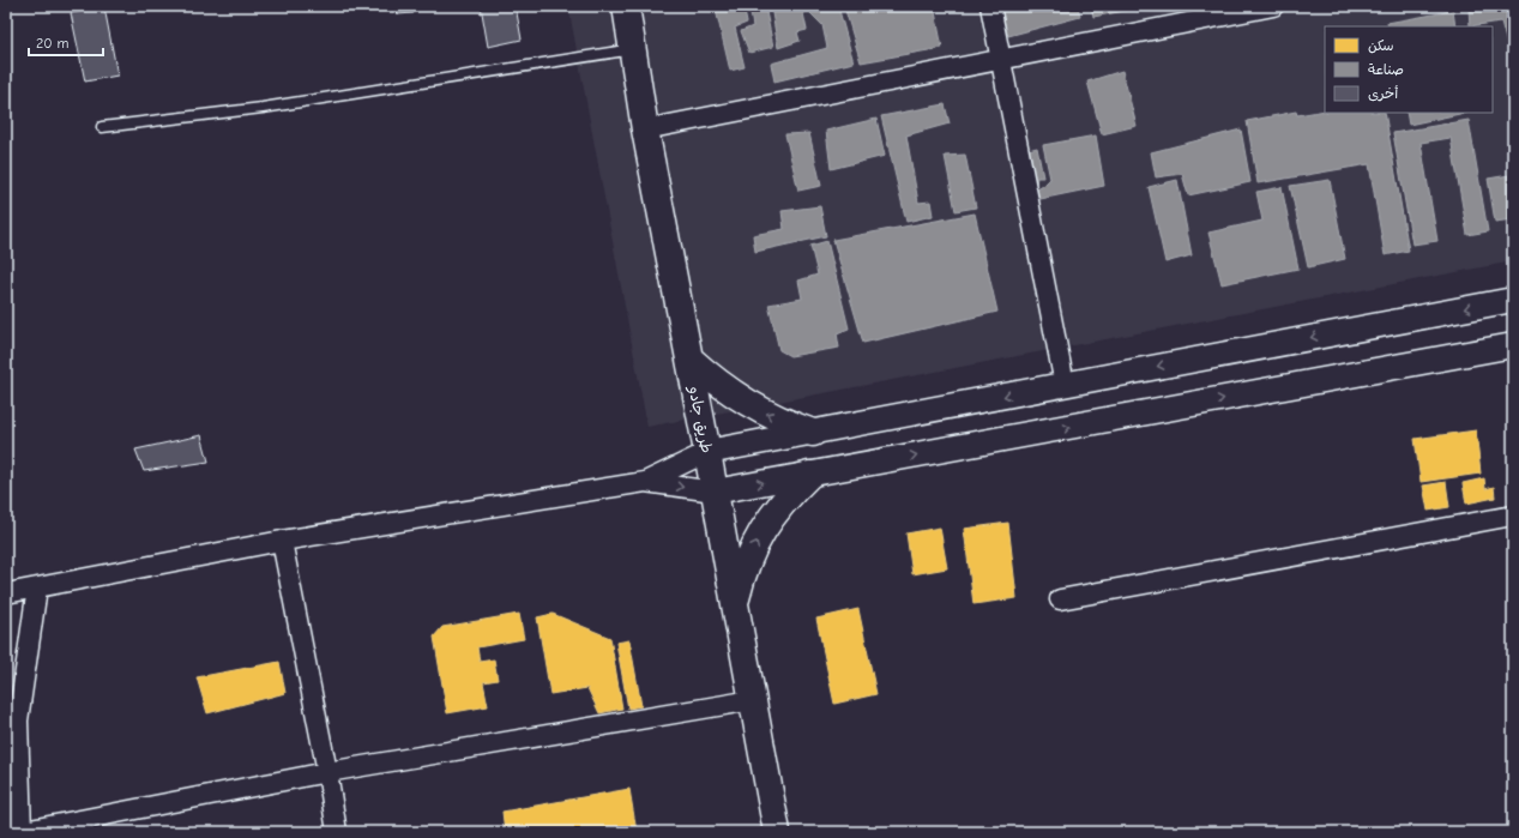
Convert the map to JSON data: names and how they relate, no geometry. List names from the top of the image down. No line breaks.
{"streets":{"highway":["طريق جادو"]},"legend":["سكن","صناعة","أخرى"],"scale_bar":"20 m"}
